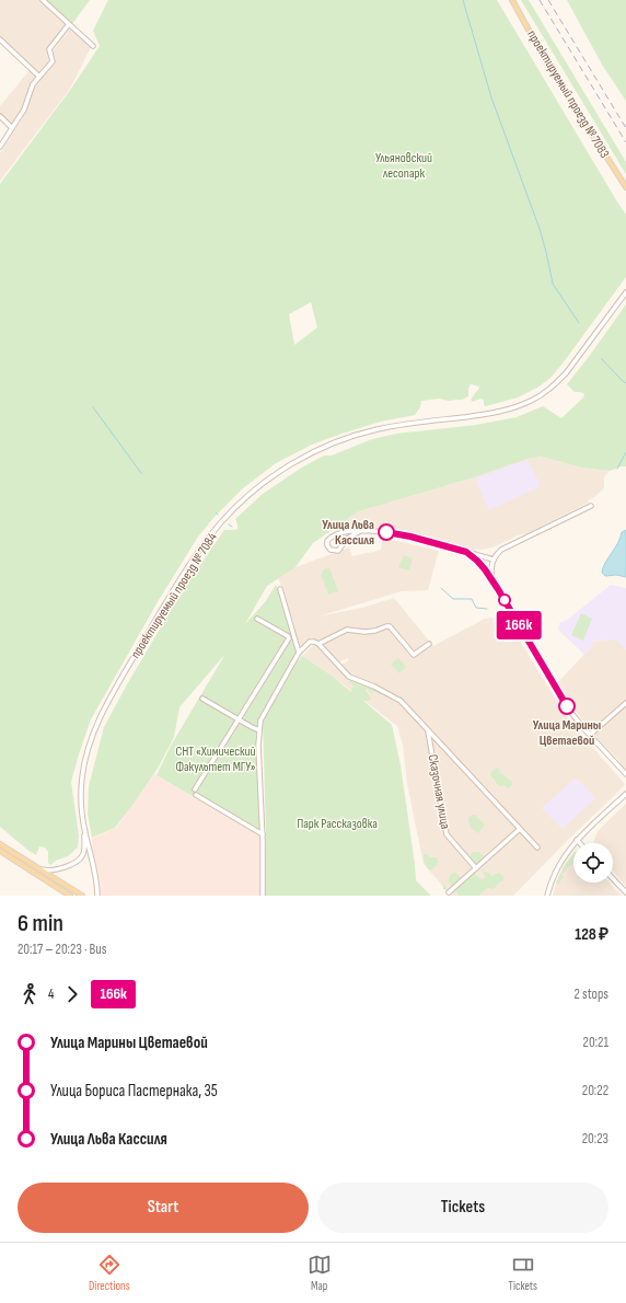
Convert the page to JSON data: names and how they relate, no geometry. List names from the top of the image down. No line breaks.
{"streets":{"main road":["проектируемый проезд № 7083"],"street":["проектируемый проезд № 7084","Сказочная улица"]},"parks":["Ульяновский лесопарк","СНТ «Химический Факультет МГУ»","Парк Рассказовка"],"places":["Улица Льва Кассиля","Улица Марины Цветаевой"],"lines":["bus line 166к"],"page":{"on_map":"166к","heading":["6 min","20:17 – 20:23 · Bus","128 ₽"],"legs":["4","166к","2 stops"],"list":[{"name":"Улица Марины Цветаевой","value":"20:21"},{"name":"Улица Бориса Пастернака, 35","value":"20:22"},{"name":"Улица Льва Кассиля","value":"20:23"}],"buttons":["Start","Tickets"],"tabs":["Directions","Map","Tickets"]}}
